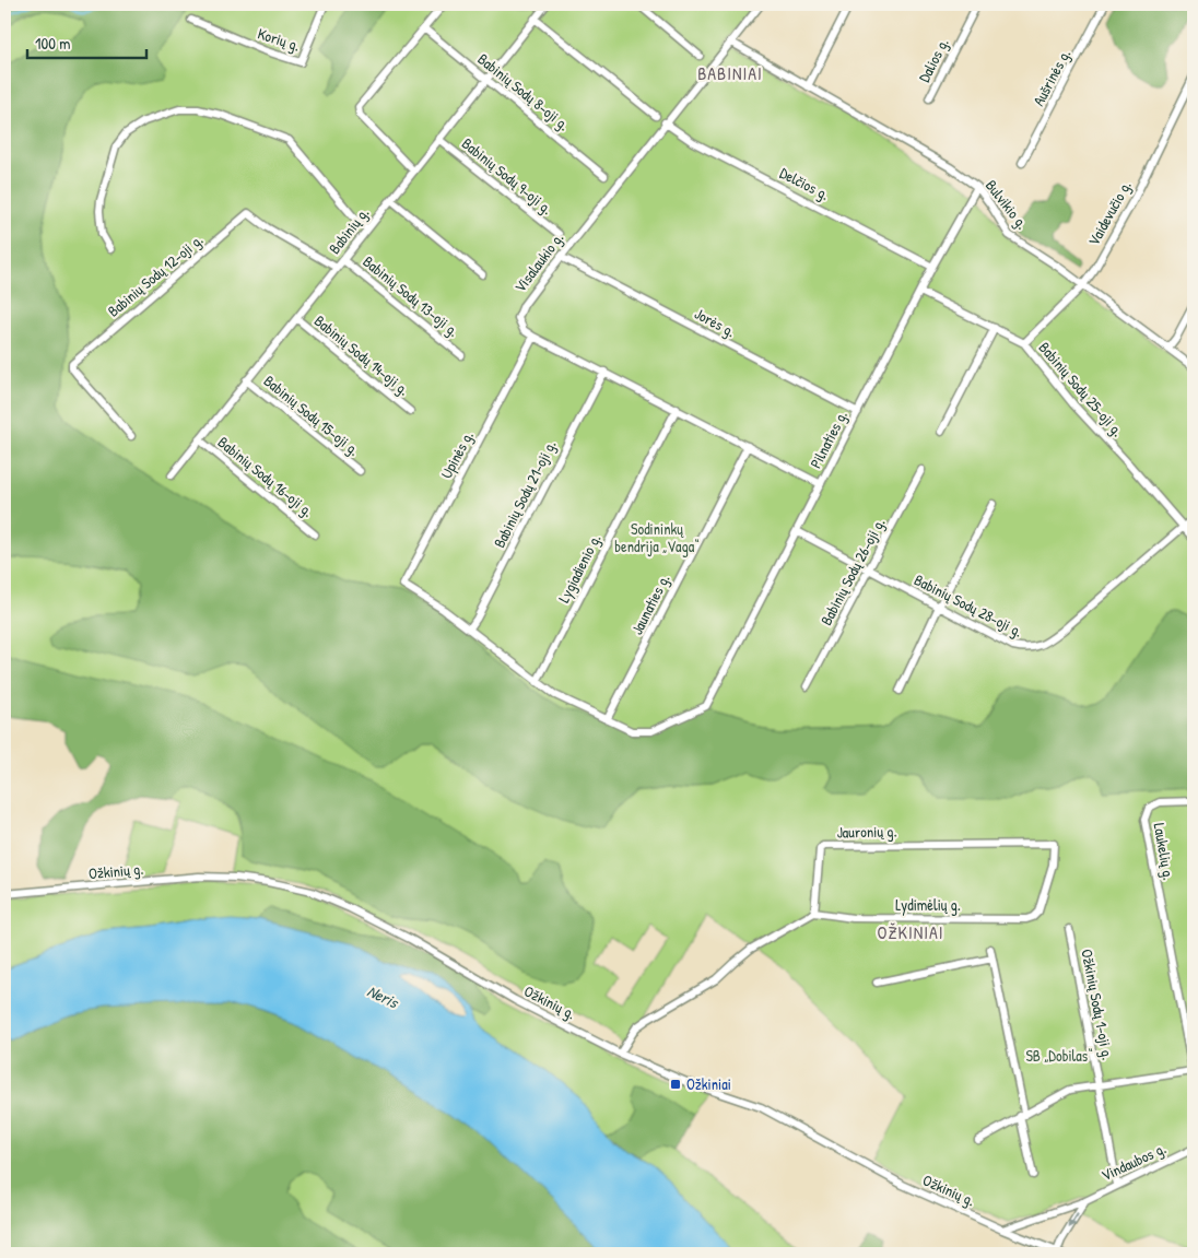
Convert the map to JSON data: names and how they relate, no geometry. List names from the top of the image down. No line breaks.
{"streets":{"street":["Korių g.","Dalios g.","Aušrinės g.","Babinių Sodų 8-oji g.","Babinių Sodų 9-oji g.","Delčios g.","Bulvikio g.","Vaidevučio g.","Babinių g.","Visalaukio g.","Babinių Sodų 12-oji g.","Babinių Sodų 13-oji g.","Jorės g.","Babinių Sodų 14-oji g.","Babinių Sodų 25-oji g.","Babinių Sodų 15-oji g.","Pilnaties g.","Upinės g.","Babinių Sodų 16-oji g.","Babinių Sodų 21-oji g.","Lygiadienio g.","Babinių Sodų 26-oji g.","Jaunaties g.","Babinių Sodų 28-oji g.","Jauronių g.","Laukelių g.","Ožkinių g.","Lydimėlių g.","Ožkinių Sodų 1-oji g.","Vindaubos g."]},"crossings":[["Babinių Sodų 8-oji g.","Babinių g."],["Babinių Sodų 9-oji g.","Babinių g."],["Delčios g.","Visalaukio g."],["Delčios g.","Pilnaties g."],["Bulvikio g.","Vaidevučio g."],["Bulvikio g.","Visalaukio g."],["Bulvikio g.","Pilnaties g."],["Vaidevučio g.","Babinių Sodų 25-oji g."],["Babinių g.","Babinių Sodų 12-oji g."],["Babinių g.","Babinių Sodų 13-oji g."],["Babinių g.","Babinių Sodų 14-oji g."],["Babinių g.","Babinių Sodų 15-oji g."],["Babinių g.","Babinių Sodų 16-oji g."],["Visalaukio g.","Jorės g."],["Visalaukio g.","Pilnaties g."],["Visalaukio g.","Upinės g."],["Visalaukio g.","Babinių Sodų 21-oji g."],["Visalaukio g.","Lygiadienio g."],["Visalaukio g.","Jaunaties g."],["Jorės g.","Pilnaties g."],["Babinių Sodų 25-oji g.","Pilnaties g."],["Babinių Sodų 25-oji g.","Babinių Sodų 28-oji g."],["Pilnaties g.","Jaunaties g."],["Pilnaties g.","Babinių Sodų 28-oji g."],["Upinės g.","Babinių Sodų 21-oji g."],["Babinių Sodų 26-oji g.","Babinių Sodų 28-oji g."],["Jauronių g.","Lydimėlių g."],["Ožkinių g.","Vindaubos g."],["Ožkinių Sodų 1-oji g.","Vindaubos g."]],"districts":["BABINIAI","OŽKINIAI"],"water":["Neris"],"parks":["Sodininkų bendrija „Vaga“","SB „Dobilas“"],"places":{"transit":["Ožkiniai"]},"scale_bar":"100 m"}
